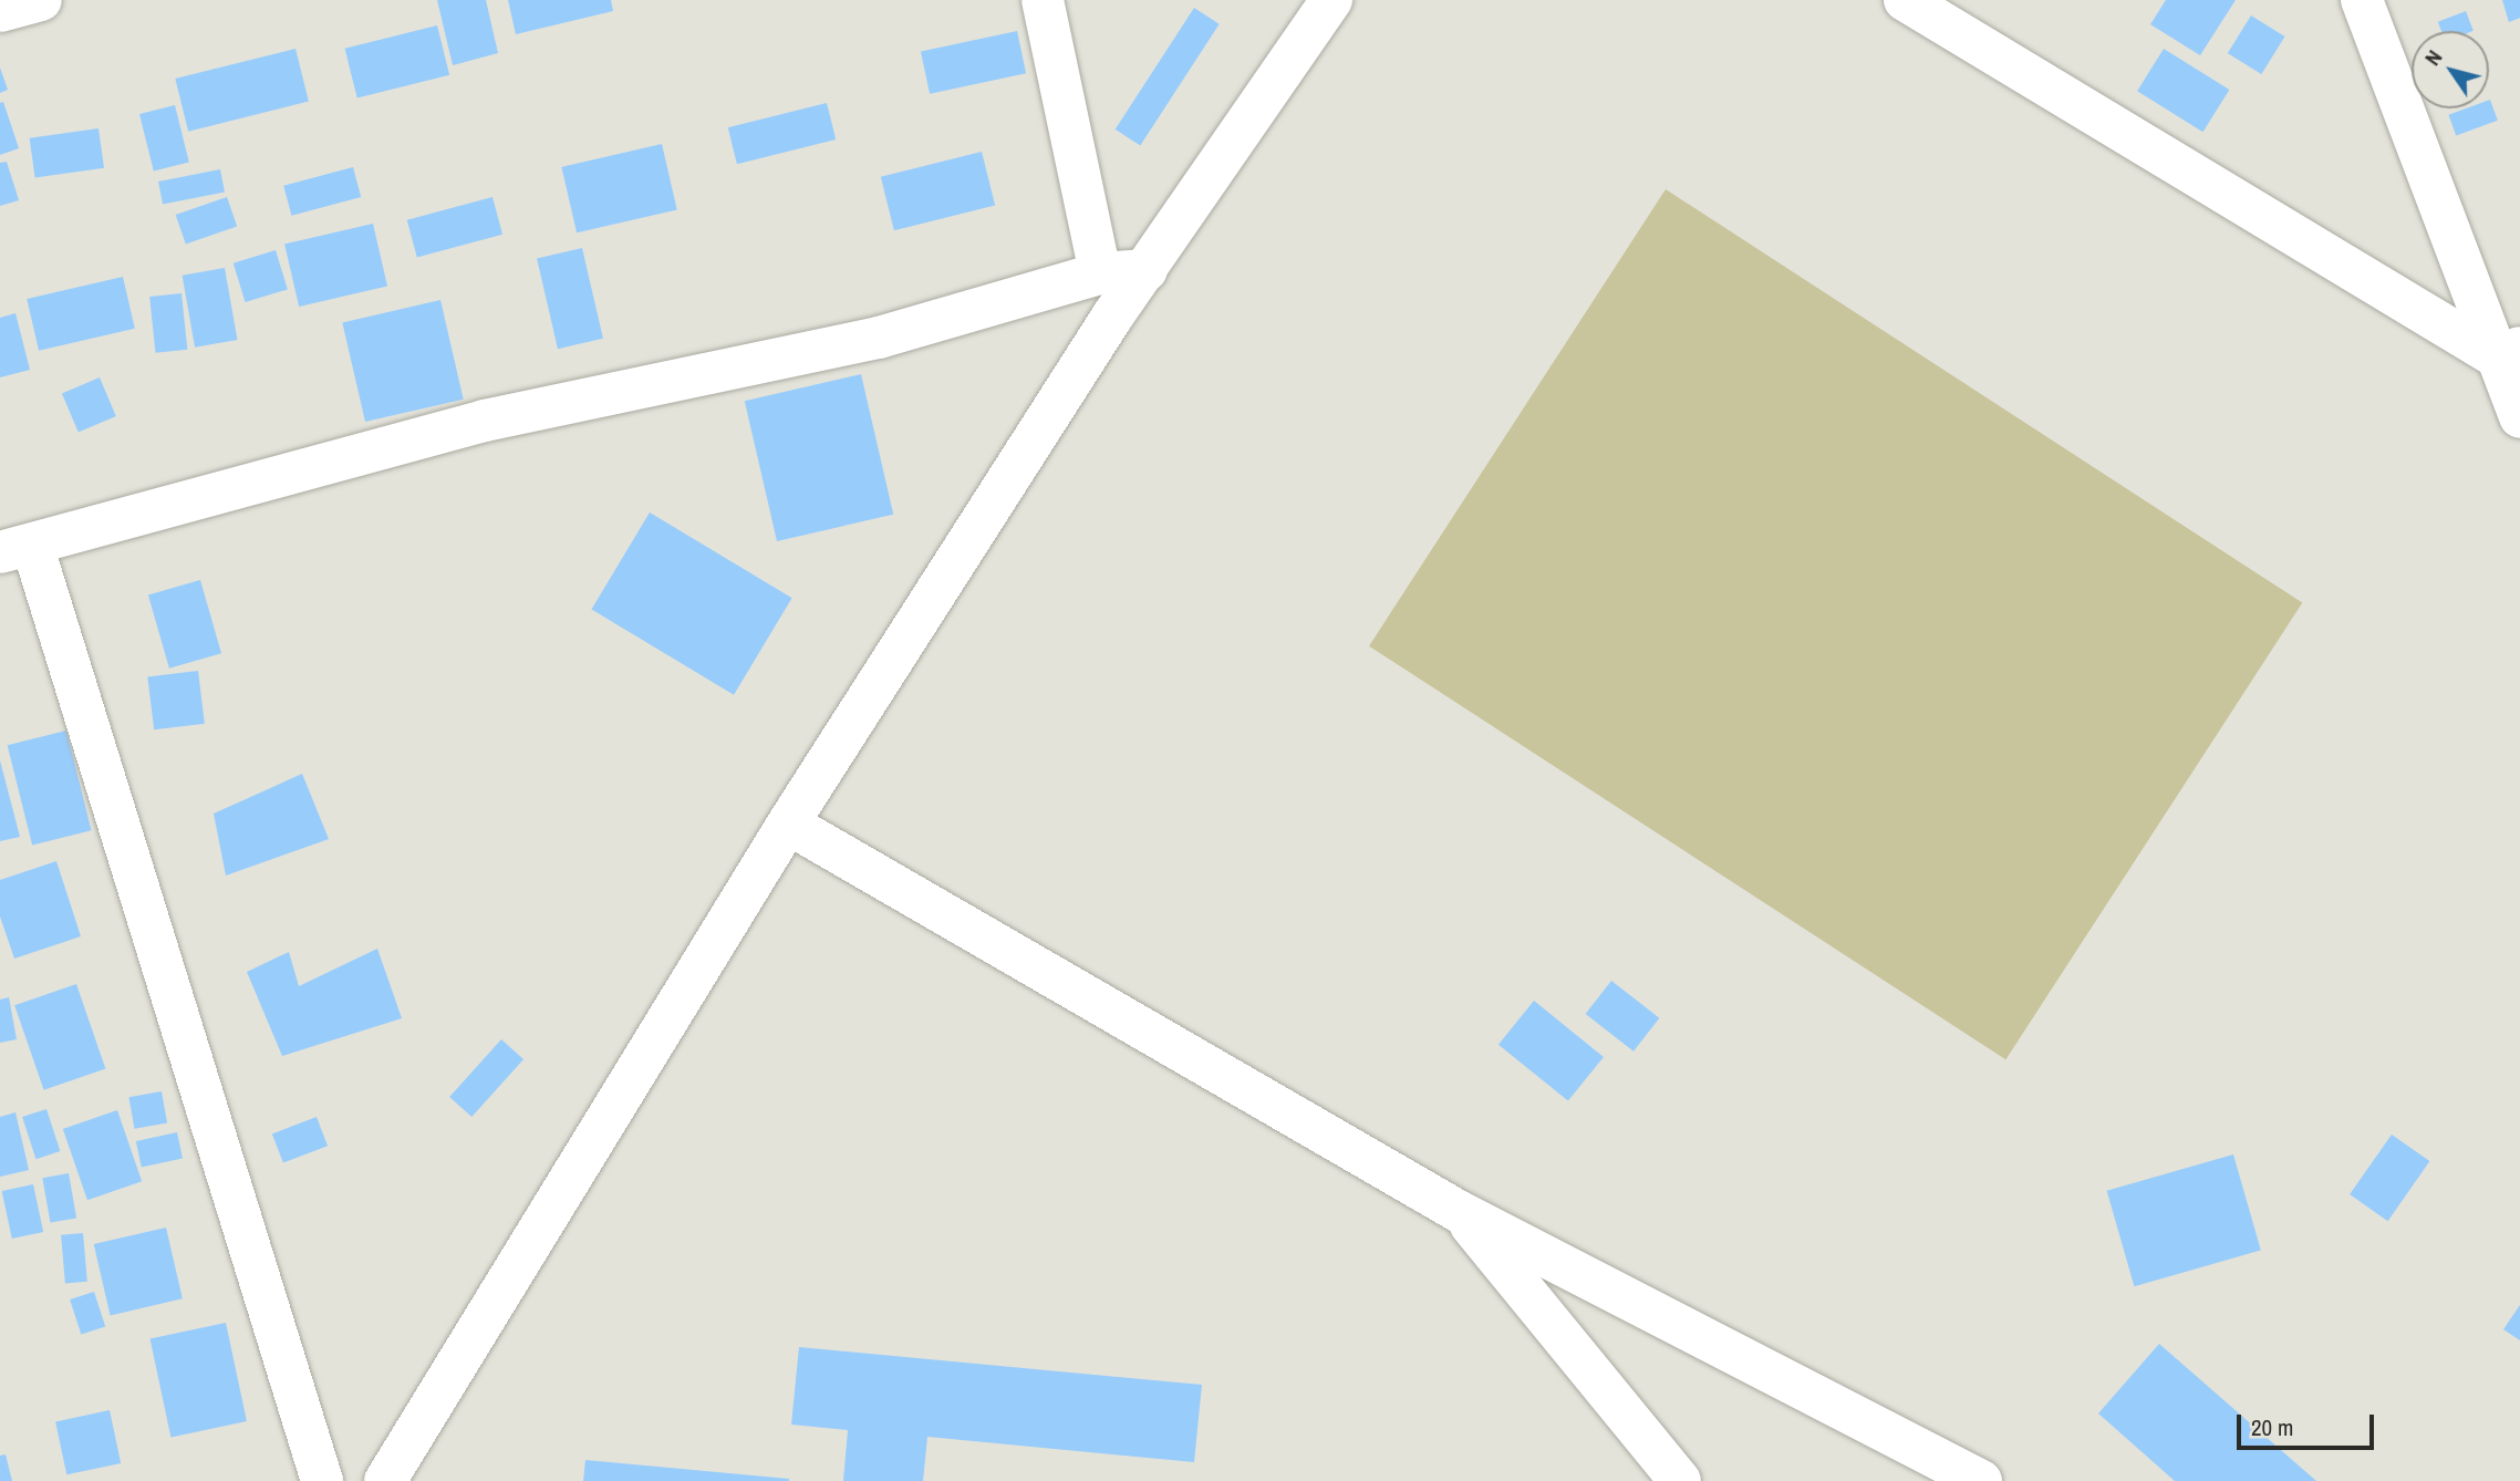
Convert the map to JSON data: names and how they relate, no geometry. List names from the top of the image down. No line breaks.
{"scale_bar":"20 m","north":"top left"}
